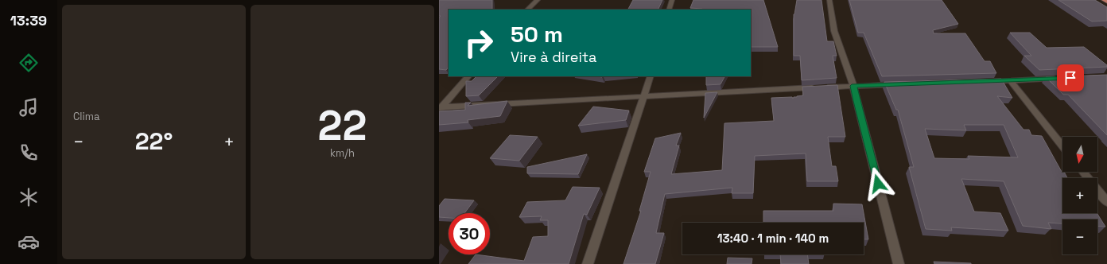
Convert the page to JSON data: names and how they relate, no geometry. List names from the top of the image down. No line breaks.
{"north":"bottom","page":{"tabs":"13:39","tile":["Clima",["22","km/h"]],"turn":["50 m","Vire à direita"],"heat":["−","22°","+"],"map_buttons":["+","−"],"limit":"30","trip":"13:40 · 1 min · 140 m"}}
